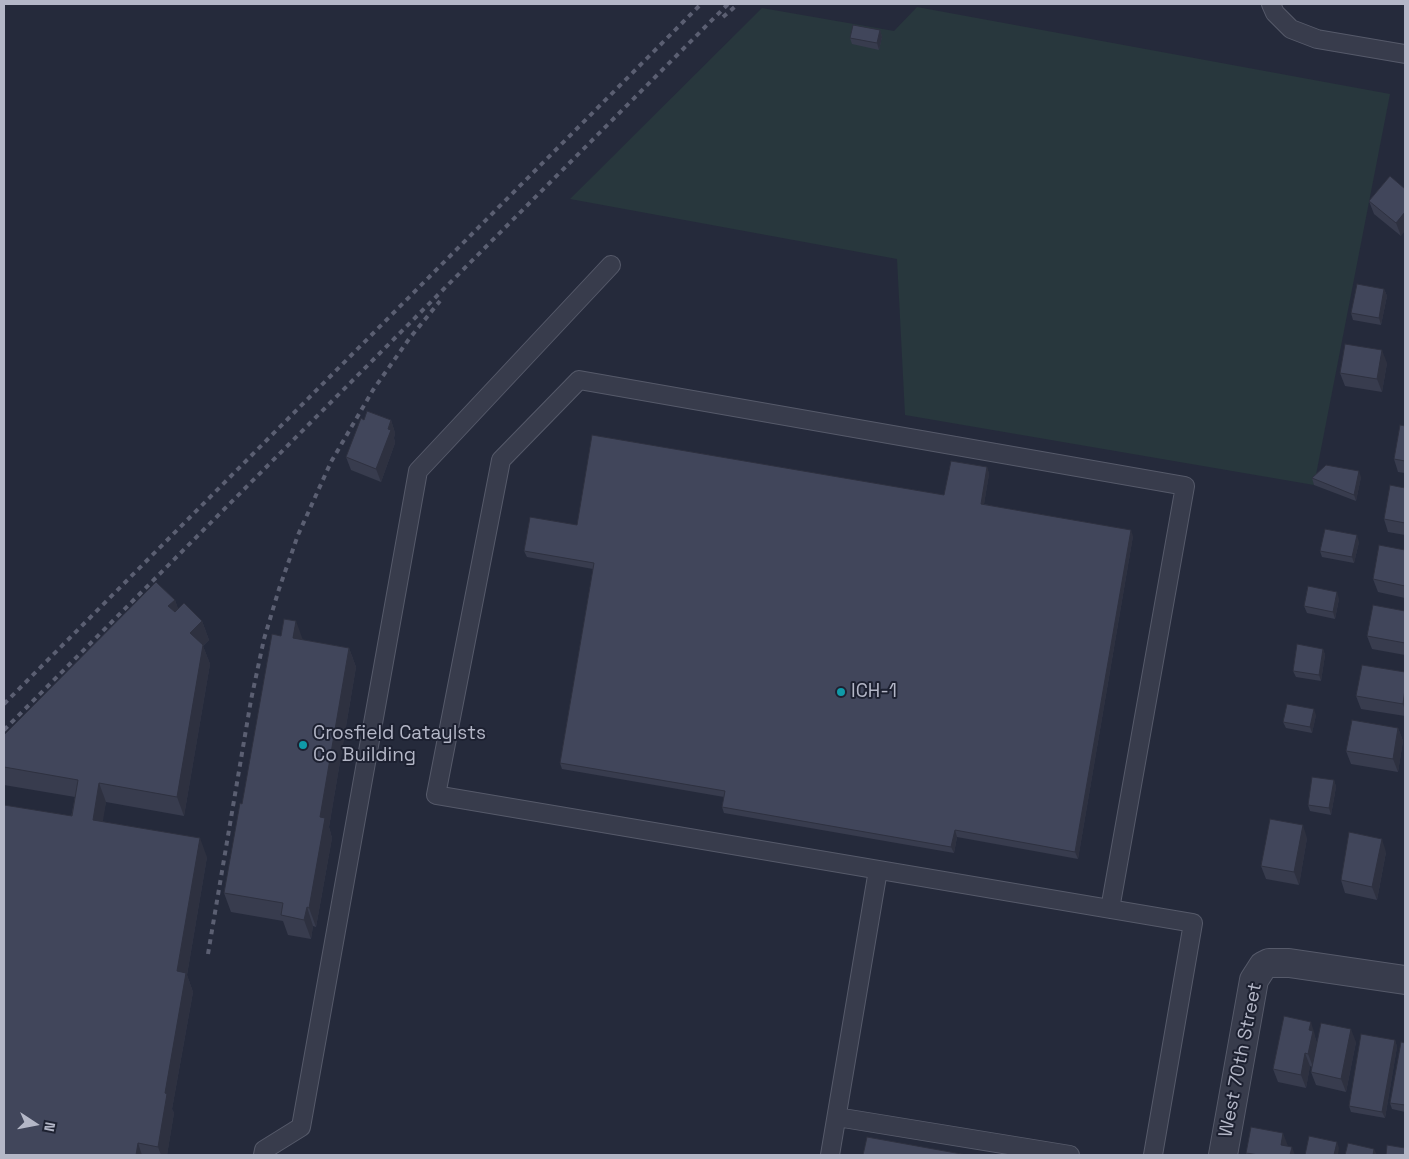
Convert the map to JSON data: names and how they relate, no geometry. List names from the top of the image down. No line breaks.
{"streets":{"street":["West 70th Street"]},"places":["ICH-1","Crosfield Cataylsts Co Building"],"north":"right"}
